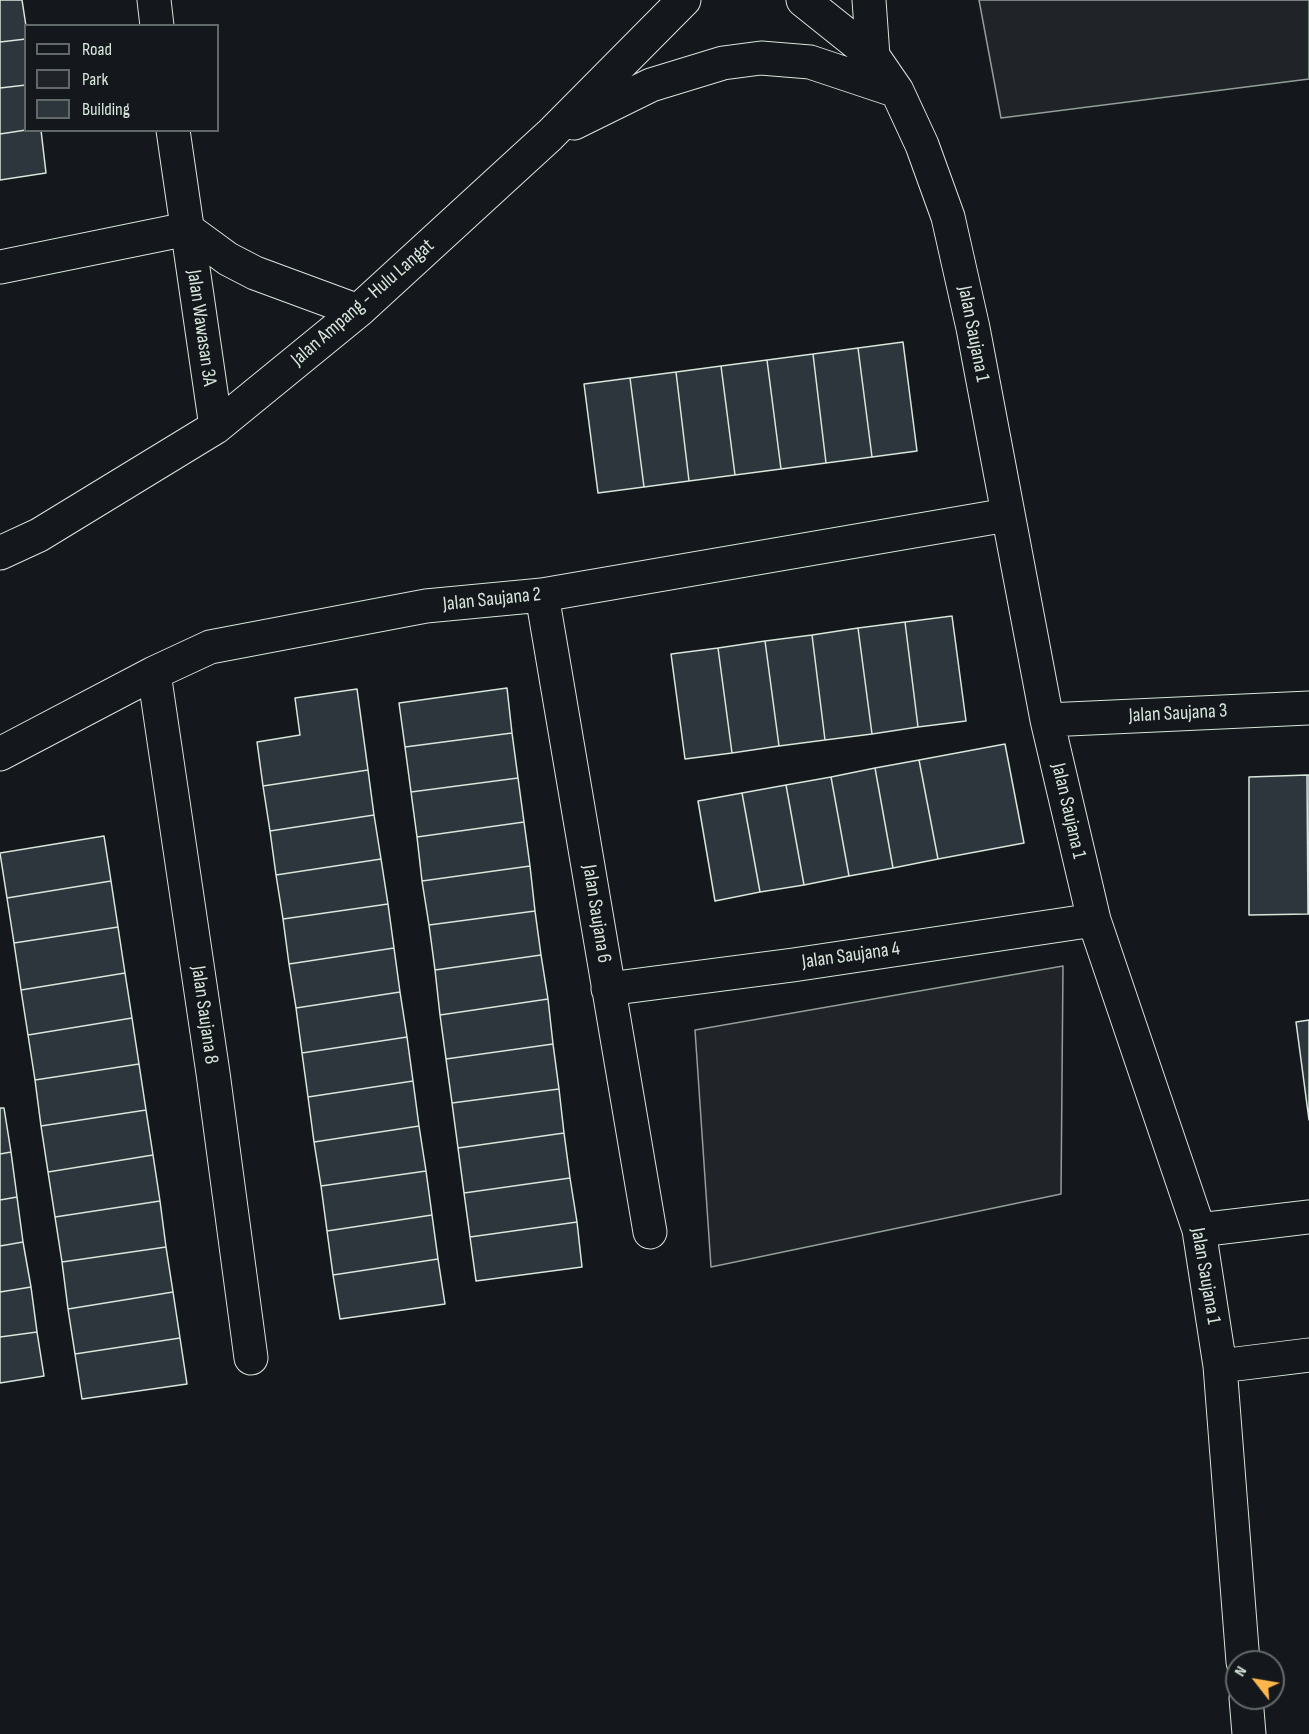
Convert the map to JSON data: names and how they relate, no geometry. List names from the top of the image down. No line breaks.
{"streets":{"street":["Jalan Ampang - Hulu Langat","Jalan Wawasan 3A","Jalan Saujana 1","Jalan Saujana 2","Jalan Saujana 3","Jalan Saujana 6","Jalan Saujana 4","Jalan Saujana 8"]},"crossings":[["Jalan Ampang - Hulu Langat","Jalan Wawasan 3A"],["Jalan Saujana 1","Jalan Saujana 2"],["Jalan Saujana 1","Jalan Saujana 3"],["Jalan Saujana 1","Jalan Saujana 4"],["Jalan Saujana 2","Jalan Saujana 6"],["Jalan Saujana 2","Jalan Saujana 8"],["Jalan Saujana 6","Jalan Saujana 4"]],"legend":["Road","Park","Building"],"north":"top left"}
